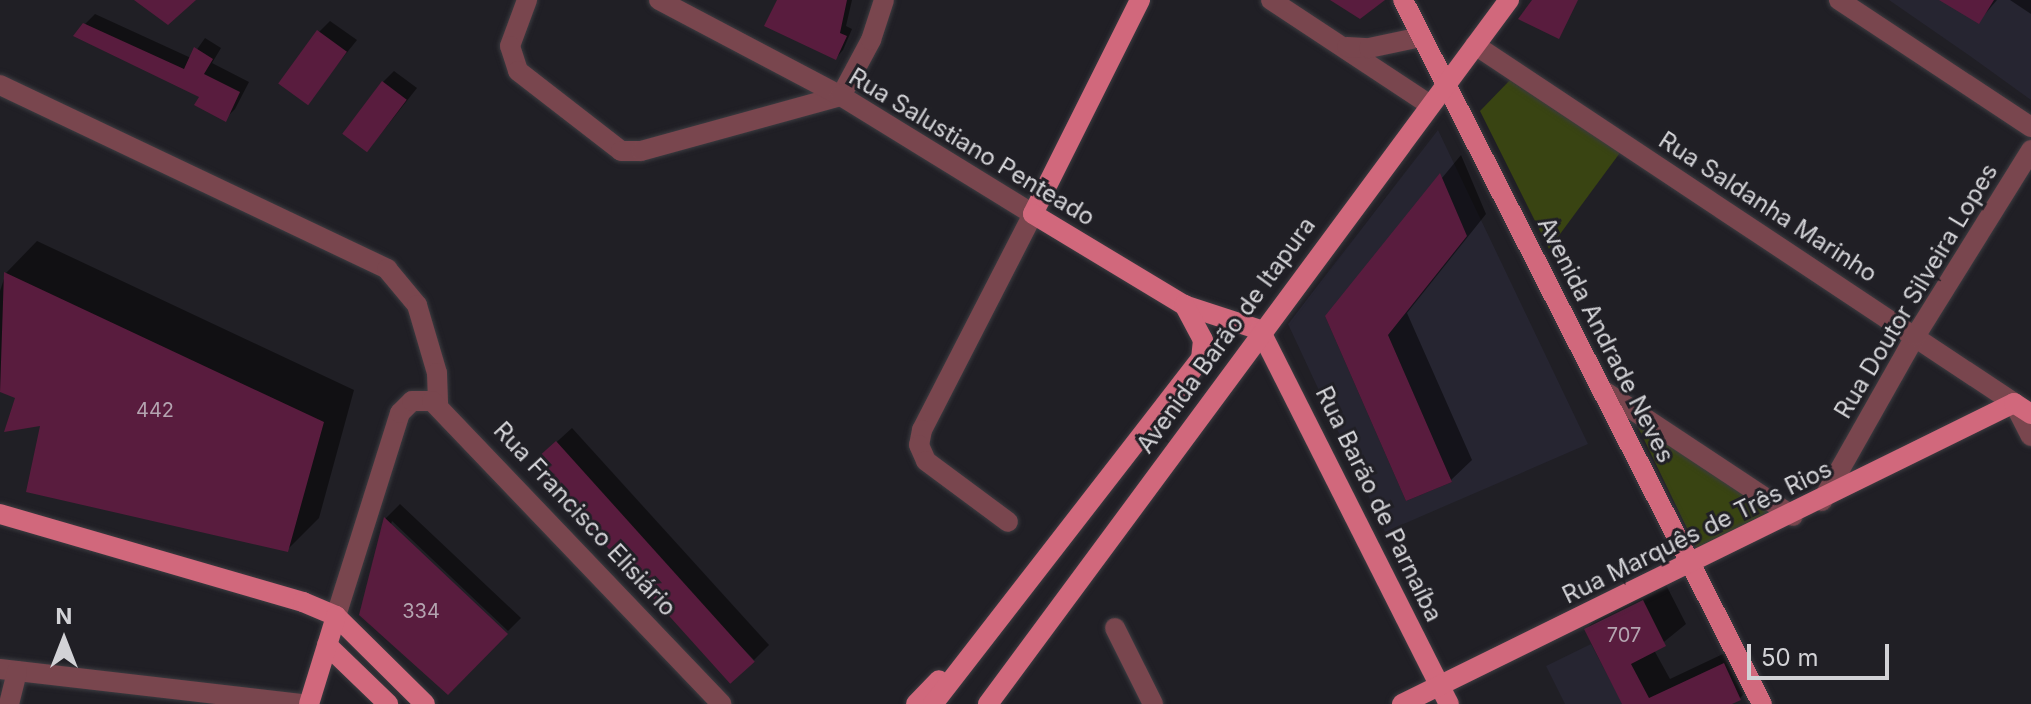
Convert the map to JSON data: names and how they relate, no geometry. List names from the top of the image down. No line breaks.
{"streets":{"main road":["Rua Salustiano Penteado","Avenida Barão de Itapura","Avenida Andrade Neves","Rua Barão de Parnaíba","Rua Marquês de Três Rios"],"street":["Rua Saldanha Marinho","Rua Doutor Silveira Lopes","Rua Francisco Elisiário"]},"crossings":[["Rua Salustiano Penteado","Avenida Barão de Itapura"],["Rua Salustiano Penteado","Rua Barão de Parnaíba"],["Rua Saldanha Marinho","Rua Doutor Silveira Lopes"],["Rua Saldanha Marinho","Avenida Barão de Itapura"],["Rua Saldanha Marinho","Rua Marquês de Três Rios"],["Rua Doutor Silveira Lopes","Rua Marquês de Três Rios"],["Avenida Barão de Itapura","Avenida Andrade Neves"],["Avenida Barão de Itapura","Rua Barão de Parnaíba"],["Avenida Andrade Neves","Rua Marquês de Três Rios"],["Rua Barão de Parnaíba","Rua Marquês de Três Rios"]],"house_numbers":["442","334","707"],"scale_bar":"50 m","north":"top"}
